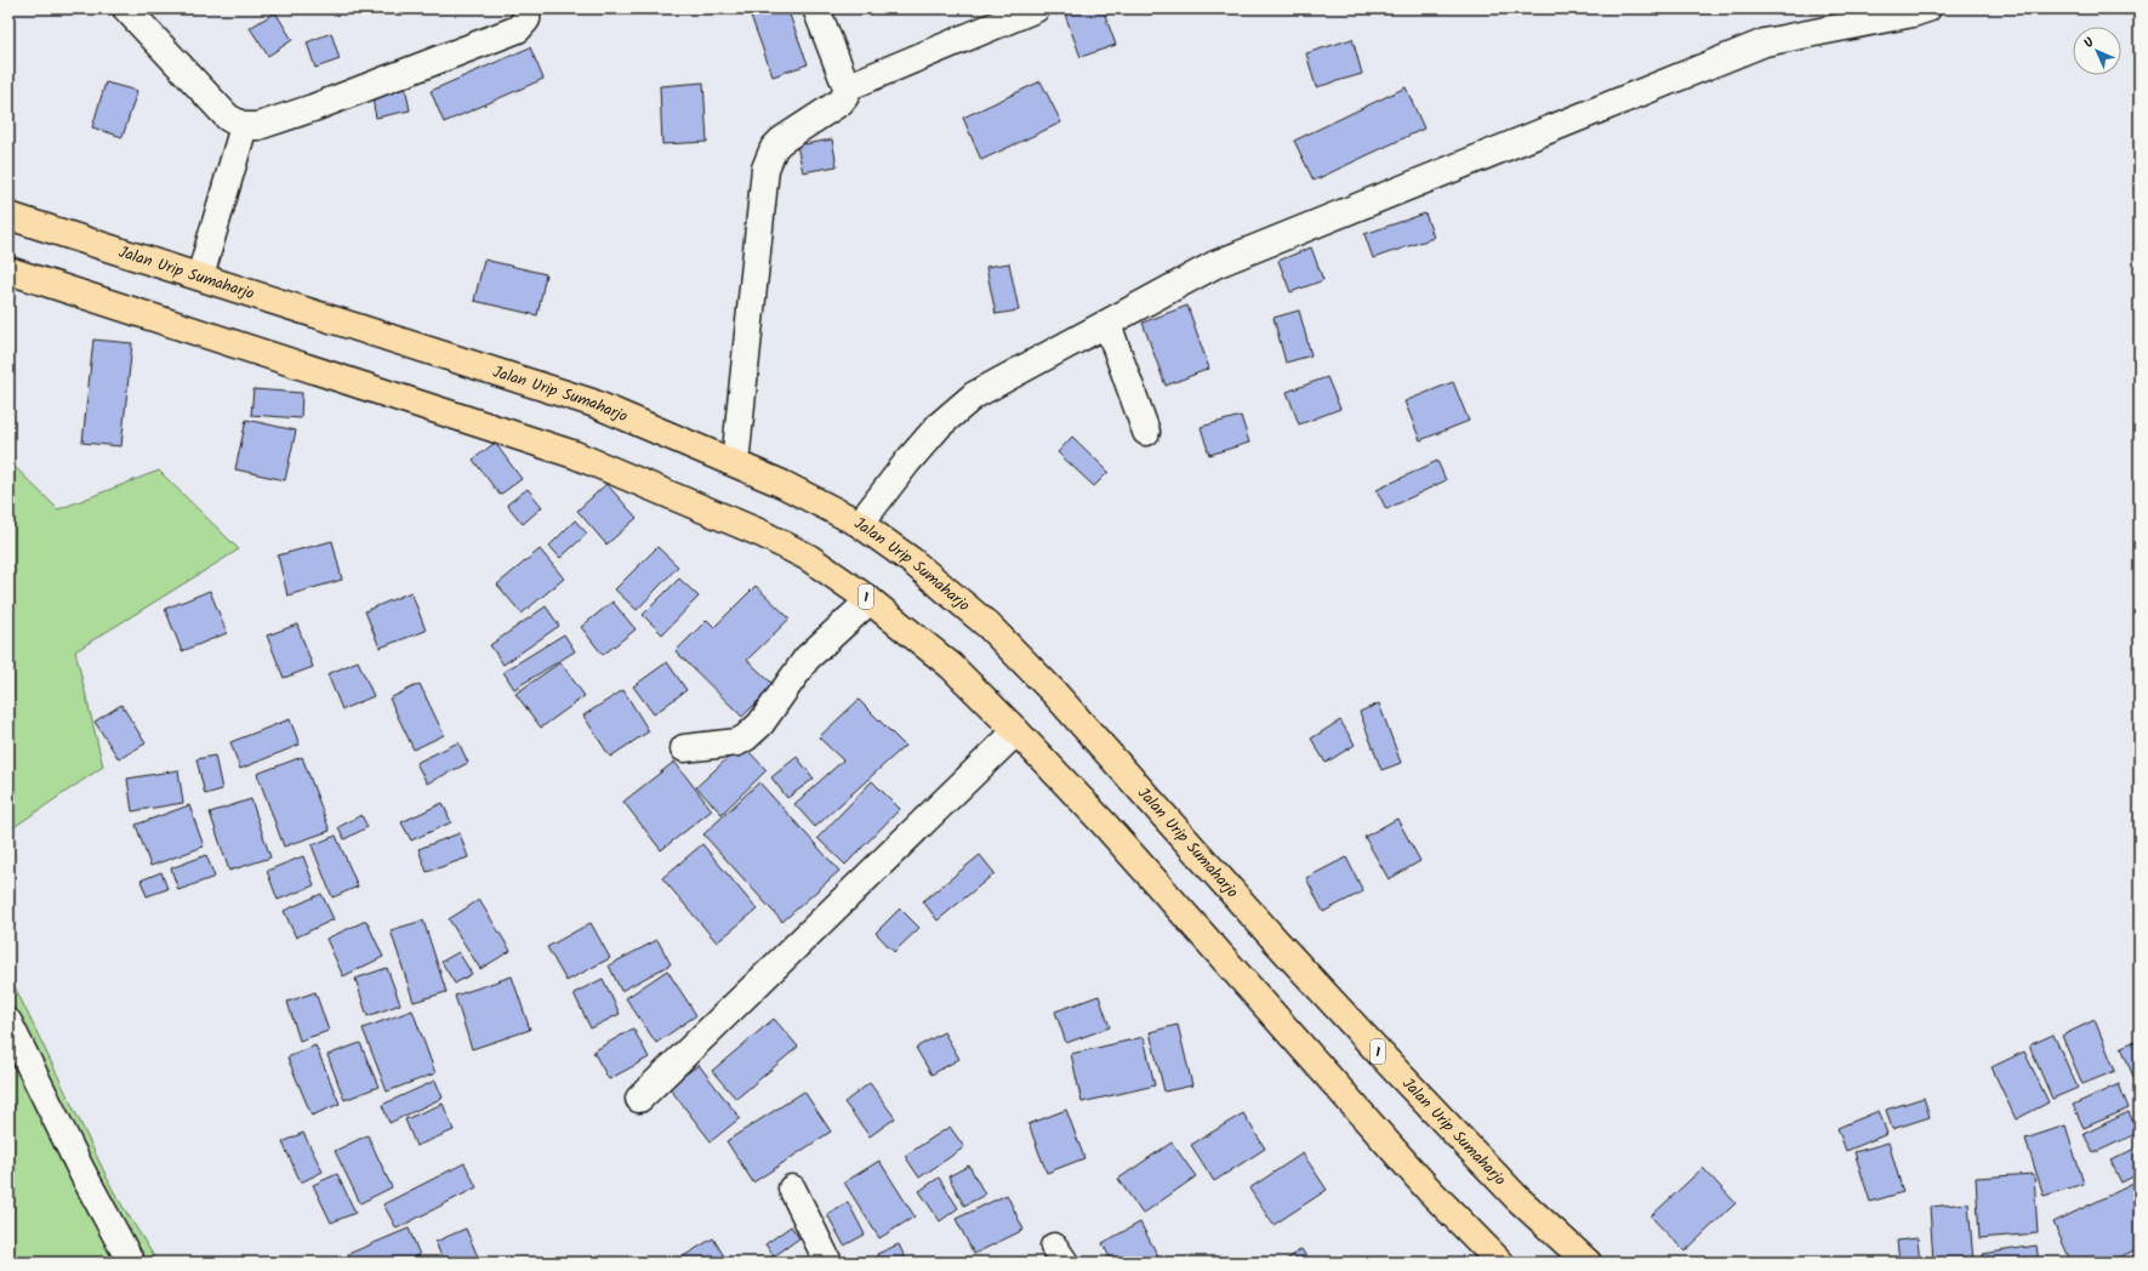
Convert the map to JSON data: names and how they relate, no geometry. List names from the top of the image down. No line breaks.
{"streets":{"highway":["Jalan Urip Sumaharjo","1"]},"north":"top left"}
